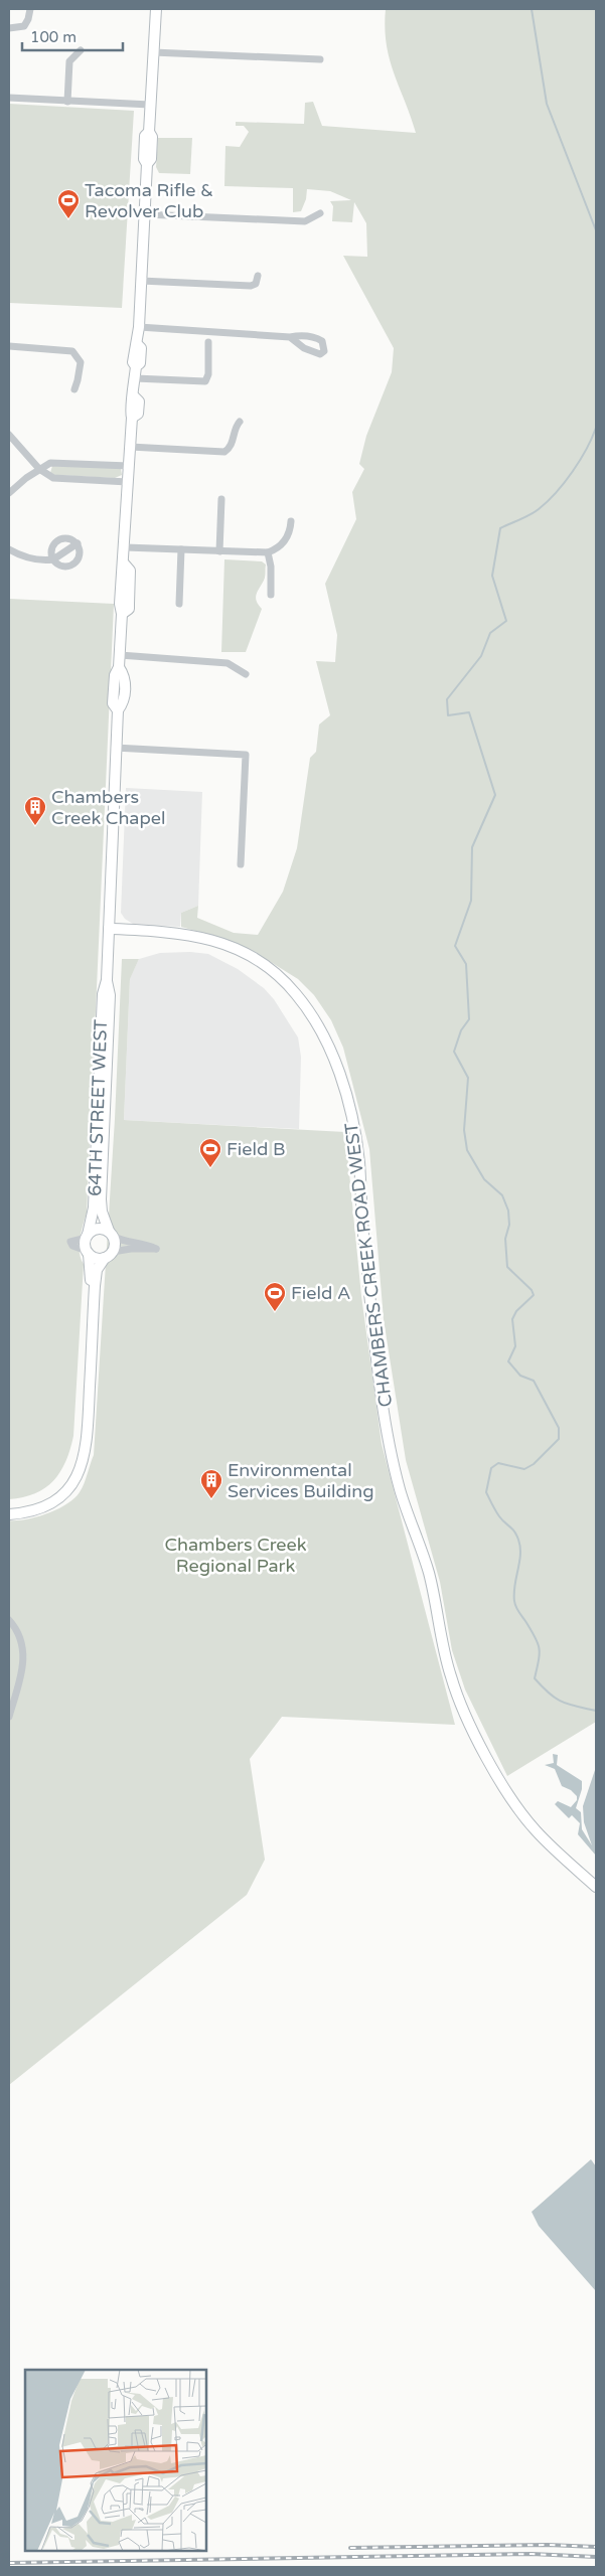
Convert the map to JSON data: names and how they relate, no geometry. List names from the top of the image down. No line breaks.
{"streets":{"street":["64TH STREET WEST","CHAMBERS CREEK ROAD WEST"]},"crossings":[["64TH STREET WEST","CHAMBERS CREEK ROAD WEST"]],"parks":["Chambers Creek Regional Park"],"places":{"sports":["Tacoma Rifle & Revolver Club","Field B","Field A"],"building":["Chambers Creek Chapel","Environmental Services Building"]},"scale_bar":"100 m"}
